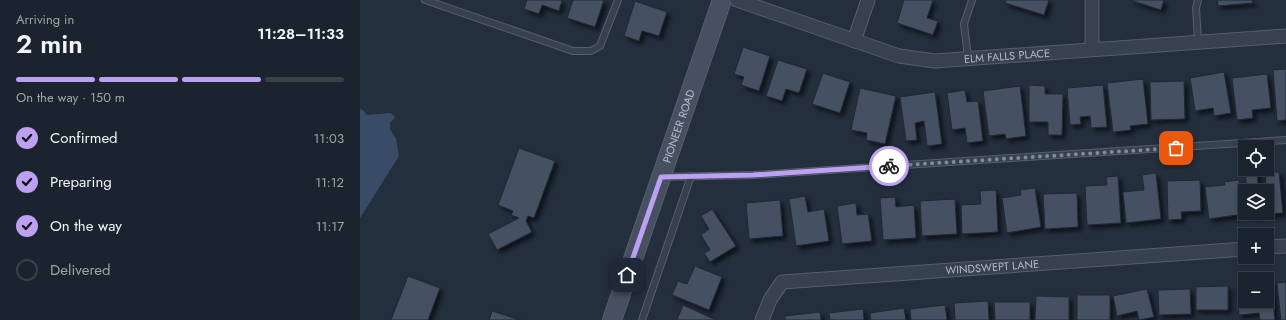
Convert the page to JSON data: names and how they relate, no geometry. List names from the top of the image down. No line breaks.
{"streets":{"main road":["PIONEER ROAD"],"street":["ELM FALLS PLACE","WINDSWEPT LANE"]},"page":{"heading":["2 min","Arriving in","11:28–11:33"],"bar":"On the way · 150 m","list":[["Confirmed","11:03"],["Preparing","11:12"],["On the way","11:17"],"Delivered"],"map_buttons":["+","−"]}}
